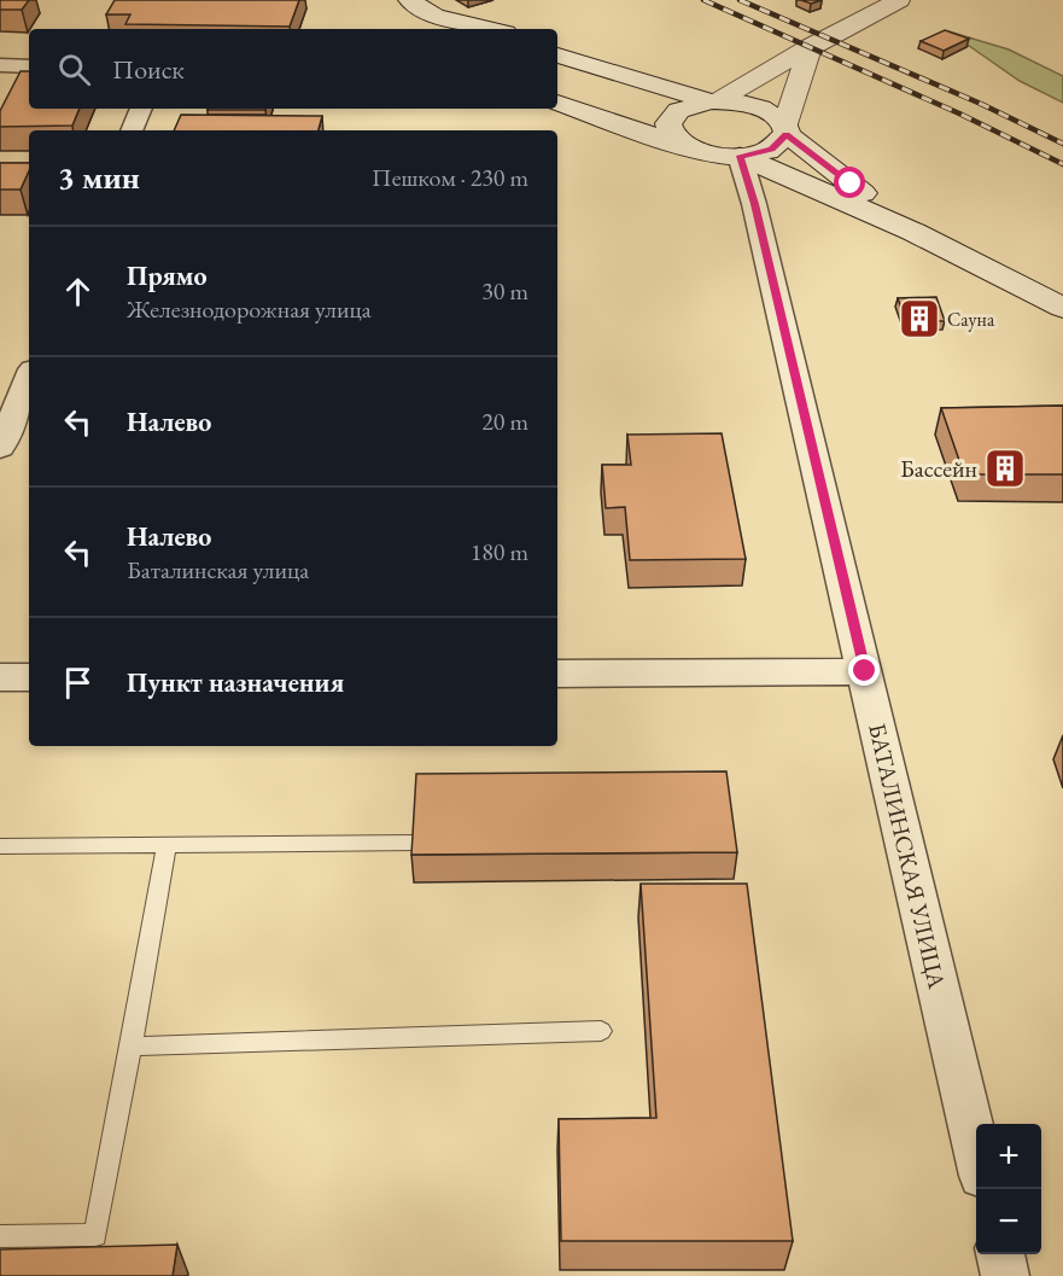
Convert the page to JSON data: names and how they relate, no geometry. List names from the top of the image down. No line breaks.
{"streets":{"street":["БАТАЛИНСКАЯ УЛИЦА"]},"places":{"building":["Сауна","Бассейн"]},"page":{"search":"Поиск","heading":["3 мин","Пешком · 230 m"],"list":[["Прямо","Железнодорожная улица","30 m"],["Налево","20 m"],["Налево","Баталинская улица","180 m"],"Пункт назначения"],"map_buttons":["+","−"]}}
